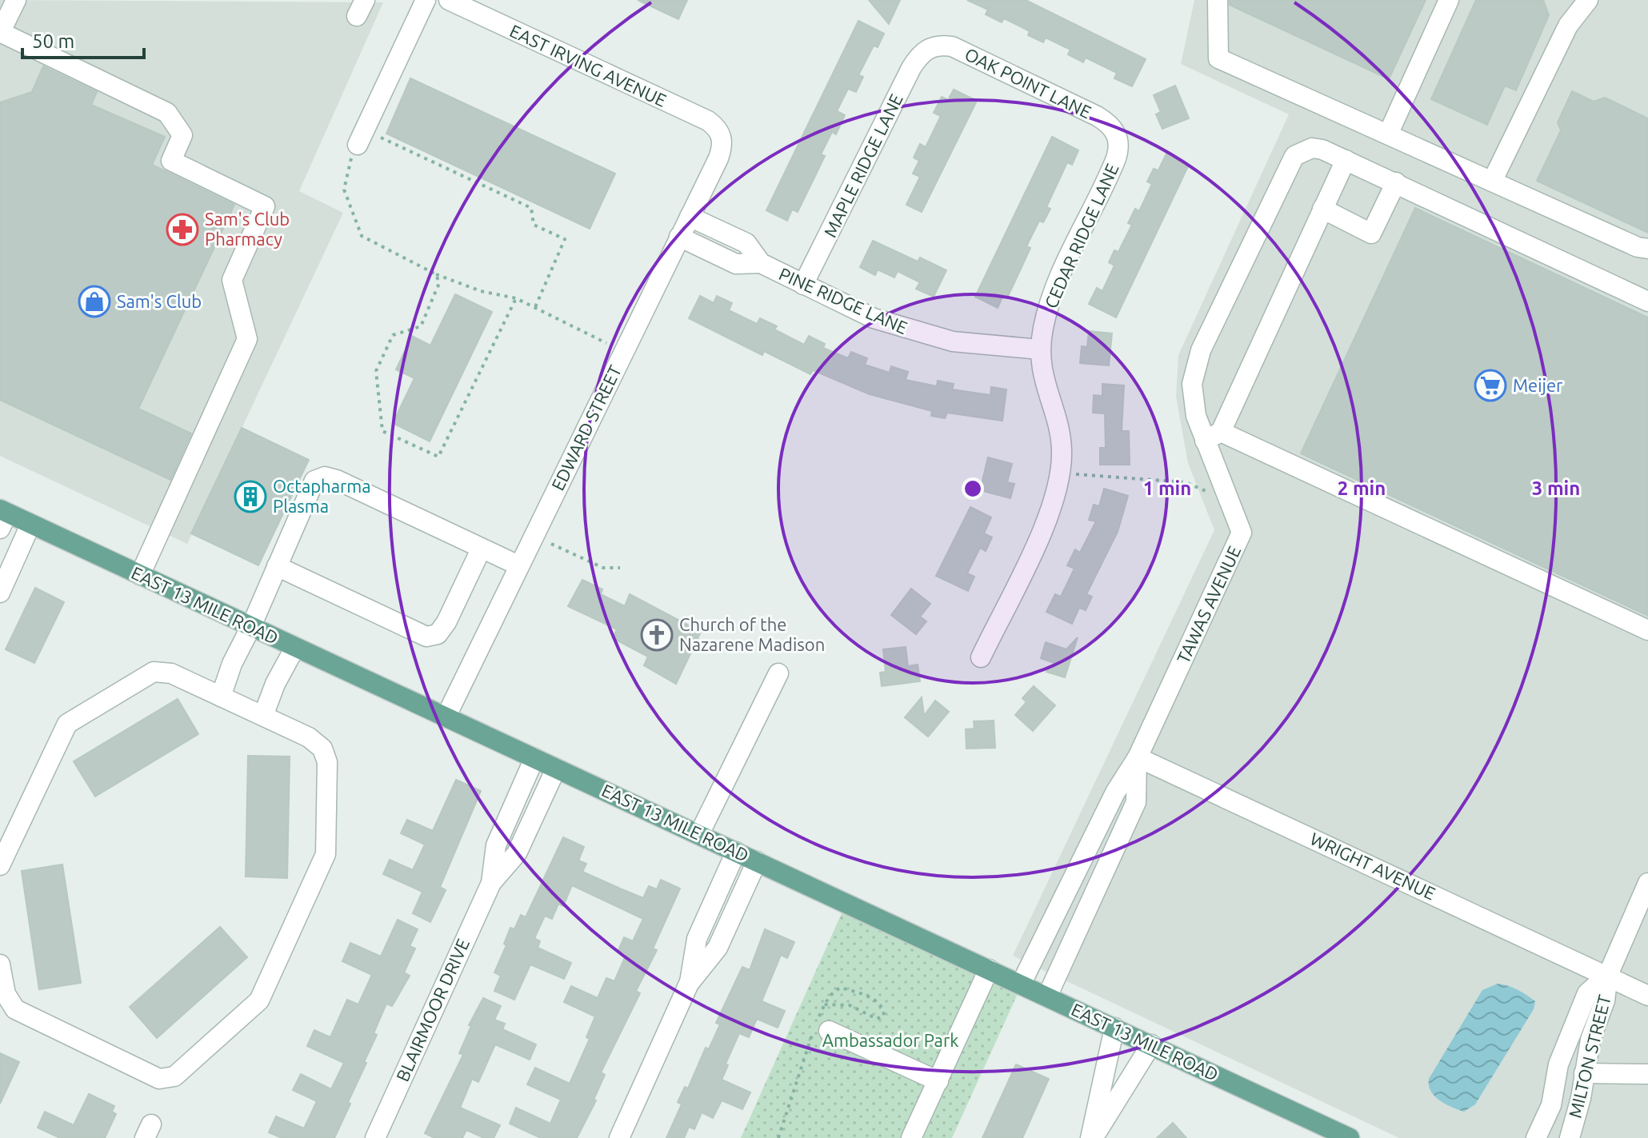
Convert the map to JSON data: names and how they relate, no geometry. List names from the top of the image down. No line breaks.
{"streets":{"main road":["EAST 13 MILE ROAD"],"street":["EAST IRVING AVENUE","OAK POINT LANE","MAPLE RIDGE LANE","CEDAR RIDGE LANE","PINE RIDGE LANE","EDWARD STREET","TAWAS AVENUE","WRIGHT AVENUE","BLAIRMOOR DRIVE","MILTON STREET"]},"crossings":[["EAST IRVING AVENUE","EDWARD STREET"],["OAK POINT LANE","MAPLE RIDGE LANE"],["OAK POINT LANE","CEDAR RIDGE LANE"],["MAPLE RIDGE LANE","PINE RIDGE LANE"],["CEDAR RIDGE LANE","PINE RIDGE LANE"],["PINE RIDGE LANE","EDWARD STREET"],["EDWARD STREET","EAST 13 MILE ROAD"],["TAWAS AVENUE","EAST 13 MILE ROAD"],["TAWAS AVENUE","WRIGHT AVENUE"],["EAST 13 MILE ROAD","BLAIRMOOR DRIVE"],["WRIGHT AVENUE","MILTON STREET"]],"parks":["Ambassador Park"],"places":{"pharmacy":["Sam's Club Pharmacy"],"shop":["Sam's Club"],"supermarket":["Meijer"],"building":["Octapharma Plasma"],"church":["Church of the Nazarene Madison"]},"scale_bar":"50 m","rings":["1 min","2 min","3 min"]}
